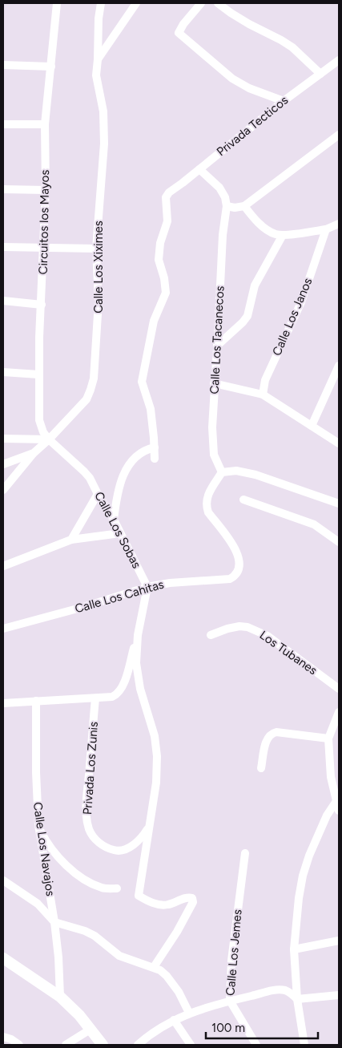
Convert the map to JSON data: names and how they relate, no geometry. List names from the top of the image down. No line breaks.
{"streets":{"street":["Privada Tecticos","Circuitos los Mayos","Calle Los Xiximes","Calle Los Janos","Calle Los Tacanecos","Calle Los Sobas","Calle Los Cahitas","Los Tubanes","Privada Los Zunis","Calle Los Navajos","Calle Los Jemes"]},"crossings":[["Privada Tecticos","Calle Los Tacanecos"],["Circuitos los Mayos","Calle Los Xiximes"],["Circuitos los Mayos","Calle Los Sobas"],["Calle Los Xiximes","Calle Los Sobas"],["Calle Los Tacanecos","Calle Los Cahitas"],["Calle Los Sobas","Calle Los Cahitas"]],"scale_bar":"100 m"}
